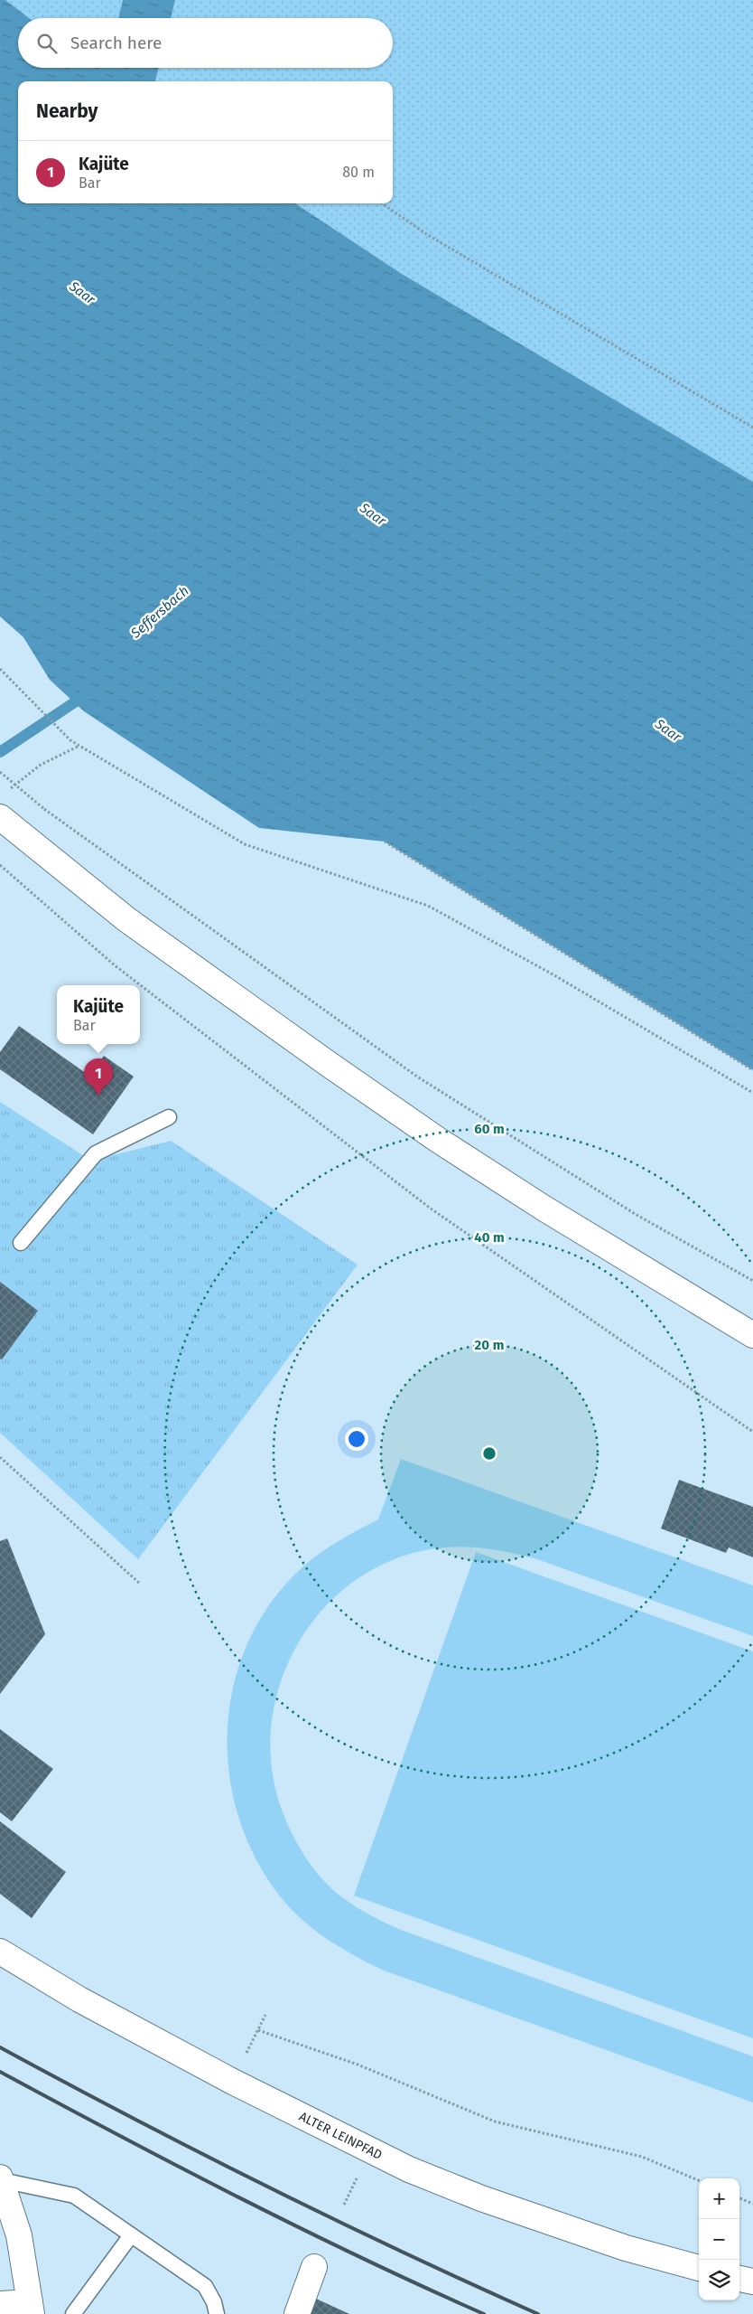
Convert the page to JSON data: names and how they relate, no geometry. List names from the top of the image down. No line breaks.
{"streets":{"street":["ALTER LEINPFAD"]},"water":["Saar","Seffersbach"],"page":{"search":"Search here","heading":"Nearby","list":[{"mark":"1","name":"Kajüte","note":"Bar","value":"80 m"}],"popup":["Kajüte","Bar"],"pins":"1","map_buttons":["+","−"]},"rings":["60 m","40 m","20 m"]}
